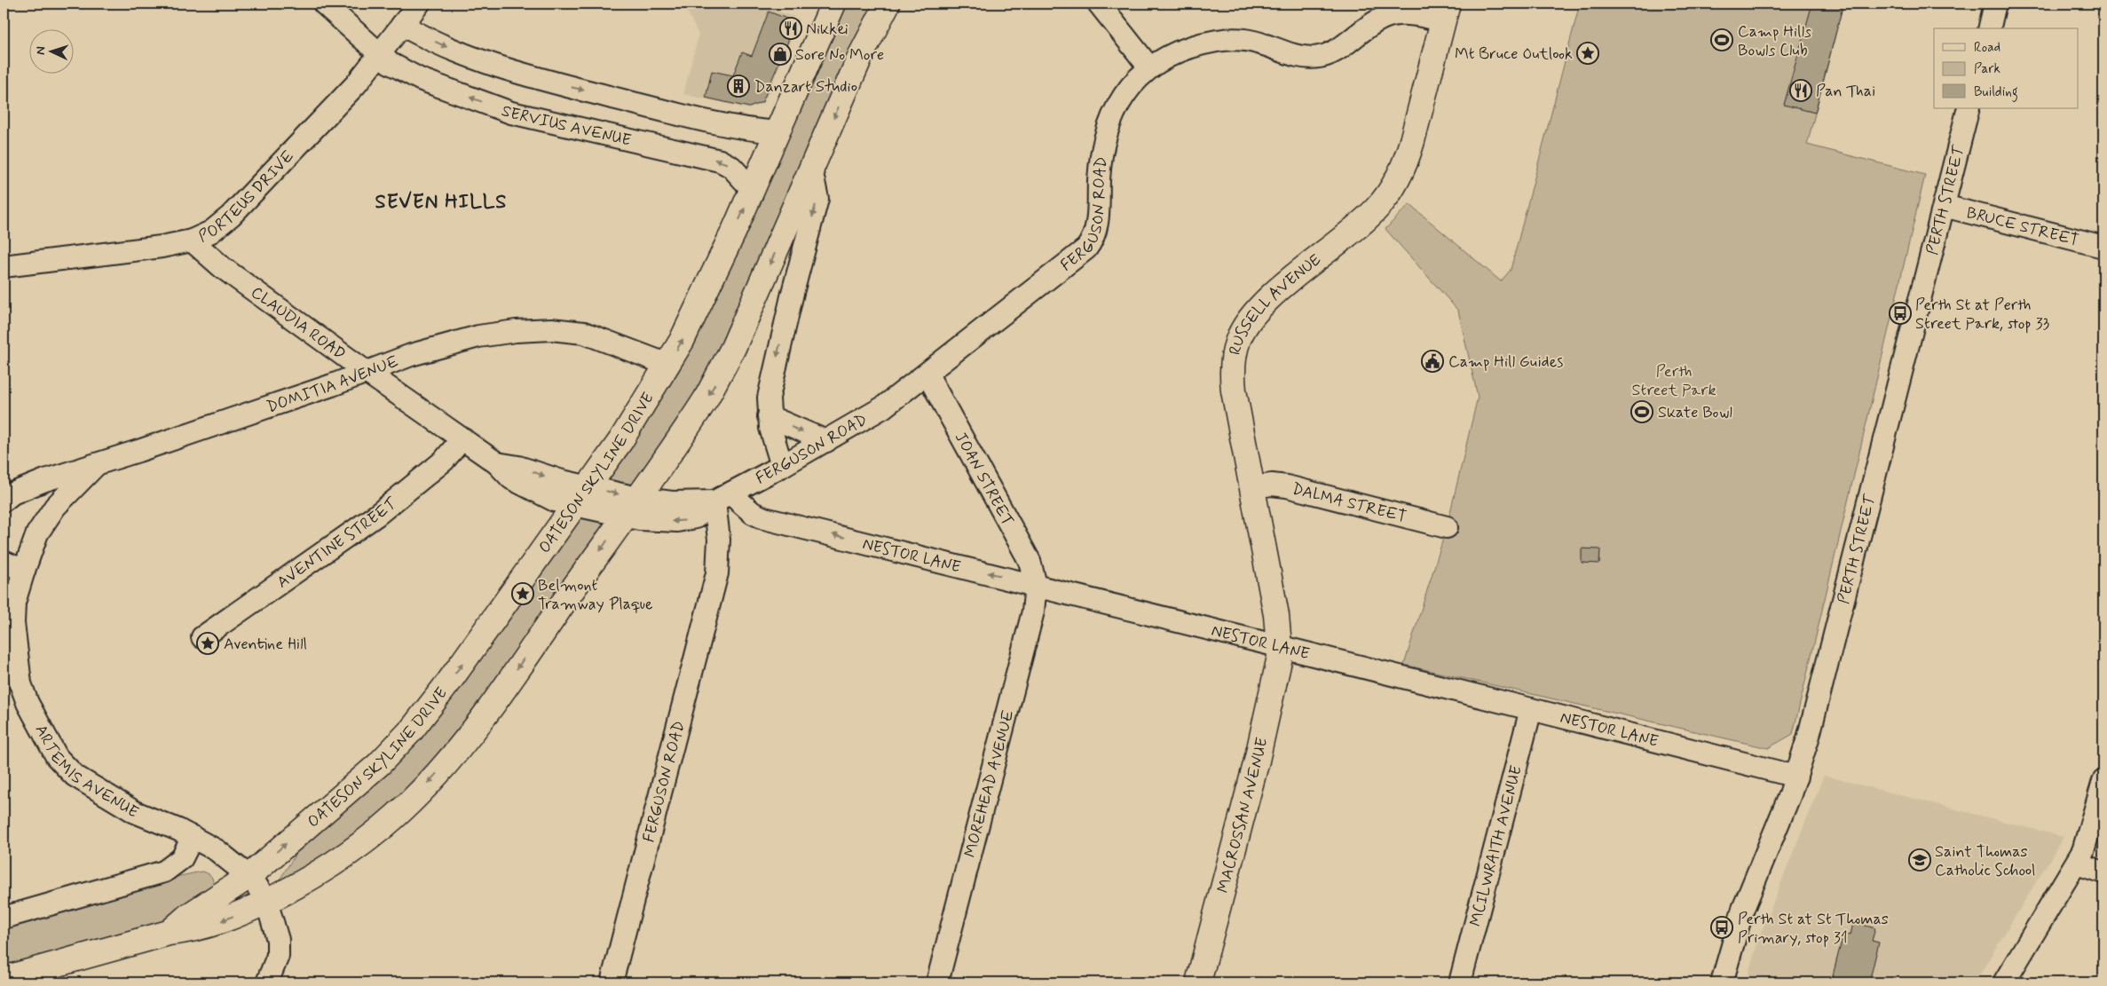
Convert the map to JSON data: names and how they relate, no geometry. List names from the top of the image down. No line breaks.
{"streets":{"main road":["RUSSELL AVENUE","OATESON SKYLINE DRIVE","MACROSSAN AVENUE"],"street":["SERVIUS AVENUE","PORTEUS DRIVE","PERTH STREET","FERGUSON ROAD","BRUCE STREET","CLAUDIA ROAD","DOMITIA AVENUE","JOAN STREET","DALMA STREET","AVENTINE STREET","NESTOR LANE","ARTEMIS AVENUE","MOREHEAD AVENUE","MCILWRAITH AVENUE"]},"crossings":[["SERVIUS AVENUE","PORTEUS DRIVE"],["SERVIUS AVENUE","OATESON SKYLINE DRIVE"],["PORTEUS DRIVE","CLAUDIA ROAD"],["PERTH STREET","BRUCE STREET"],["PERTH STREET","NESTOR LANE"],["FERGUSON ROAD","RUSSELL AVENUE"],["FERGUSON ROAD","CLAUDIA ROAD"],["FERGUSON ROAD","OATESON SKYLINE DRIVE"],["FERGUSON ROAD","JOAN STREET"],["FERGUSON ROAD","NESTOR LANE"],["RUSSELL AVENUE","DALMA STREET"],["RUSSELL AVENUE","NESTOR LANE"],["RUSSELL AVENUE","MACROSSAN AVENUE"],["CLAUDIA ROAD","DOMITIA AVENUE"],["CLAUDIA ROAD","OATESON SKYLINE DRIVE"],["CLAUDIA ROAD","AVENTINE STREET"],["DOMITIA AVENUE","OATESON SKYLINE DRIVE"],["DOMITIA AVENUE","ARTEMIS AVENUE"],["OATESON SKYLINE DRIVE","ARTEMIS AVENUE"],["JOAN STREET","NESTOR LANE"],["JOAN STREET","MOREHEAD AVENUE"],["NESTOR LANE","MOREHEAD AVENUE"],["NESTOR LANE","MACROSSAN AVENUE"],["NESTOR LANE","MCILWRAITH AVENUE"]],"districts":["SEVEN HILLS"],"parks":["Perth Street Park"],"places":{"restaurant":["Nikkei","Pan Thai"],"sports":["Camp Hills Bowls Club","Skate Bowl"],"place":["Mt Bruce Outlook","Belmont Tramway Plaque","Aventine Hill"],"shop":["Sore No More"],"building":["Danzart Studio"],"bus stop":["Perth St at Perth Street Park, stop 33","Perth St at St Thomas Primary, stop 31"],"public building":["Camp Hill Guides"],"school or university":["Saint Thomas Catholic School"]},"legend":["Road","Park","Building"],"north":"left"}
